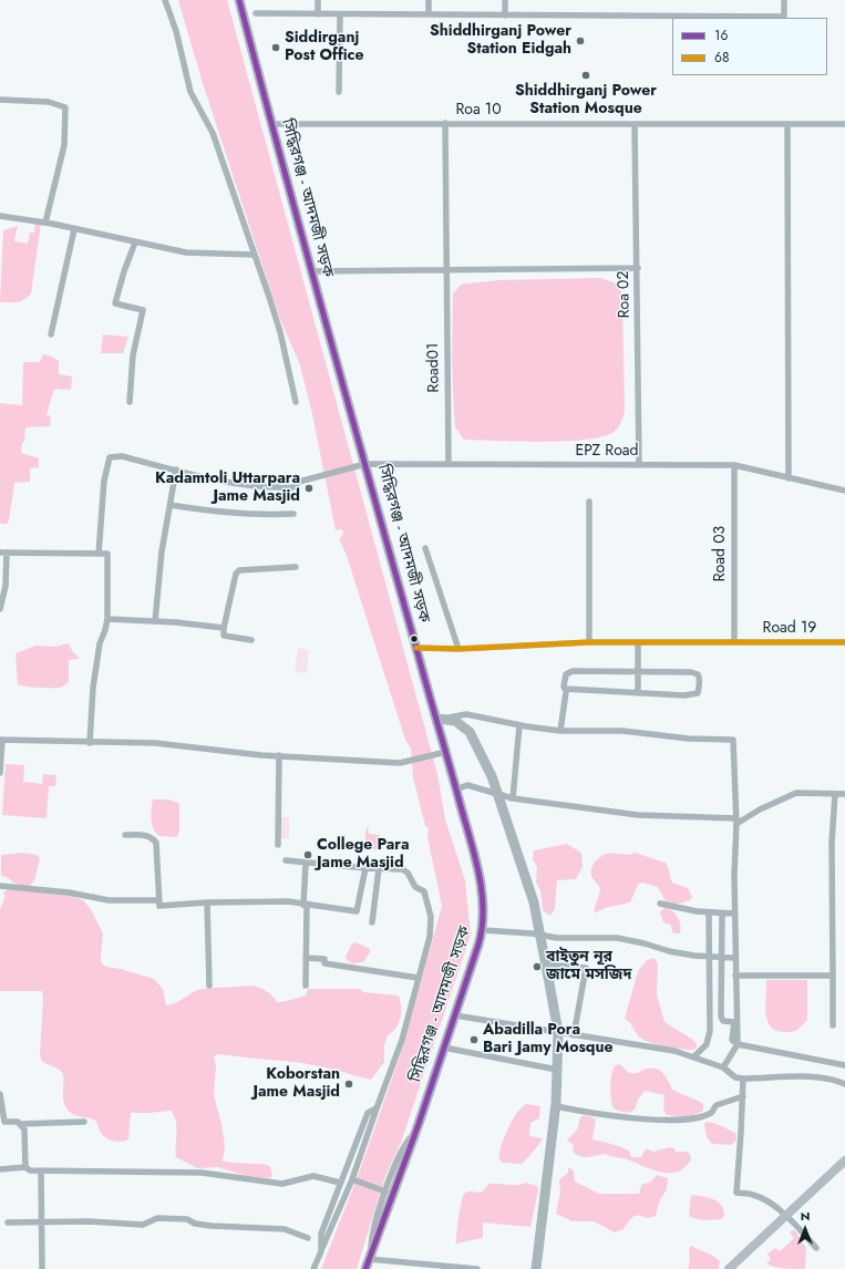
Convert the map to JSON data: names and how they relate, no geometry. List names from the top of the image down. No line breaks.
{"streets":{"main road":["সিদ্ধিরগঞ্জ - আদমজী সড়ক"],"street":["Roa 10","Roa 02","Road01","EPZ Road","Road 03","Road 19"]},"crossings":[["Roa 10","সিদ্ধিরগঞ্জ - আদমজী সড়ক"],["Roa 10","Roa 02"],["Roa 10","Road01"],["সিদ্ধিরগঞ্জ - আদমজী সড়ক","EPZ Road"],["সিদ্ধিরগঞ্জ - আদমজী সড়ক","Road 19"],["Roa 02","EPZ Road"],["Road01","EPZ Road"],["EPZ Road","Road 03"],["Road 03","Road 19"]],"places":["Shiddhirganj Power Station Eidgah","Siddirganj Post Office","Shiddhirganj Power Station Mosque","Kadamtoli Uttarpara Jame Masjid","College Para Jame Masjid","বাইতুন নূর জামে মসজিদ","Abadilla Pora Bari Jamy Mosque","Koborstan Jame Masjid"],"lines":["transit line 16","transit line 68"],"legend":["16","68"],"north":"top"}
